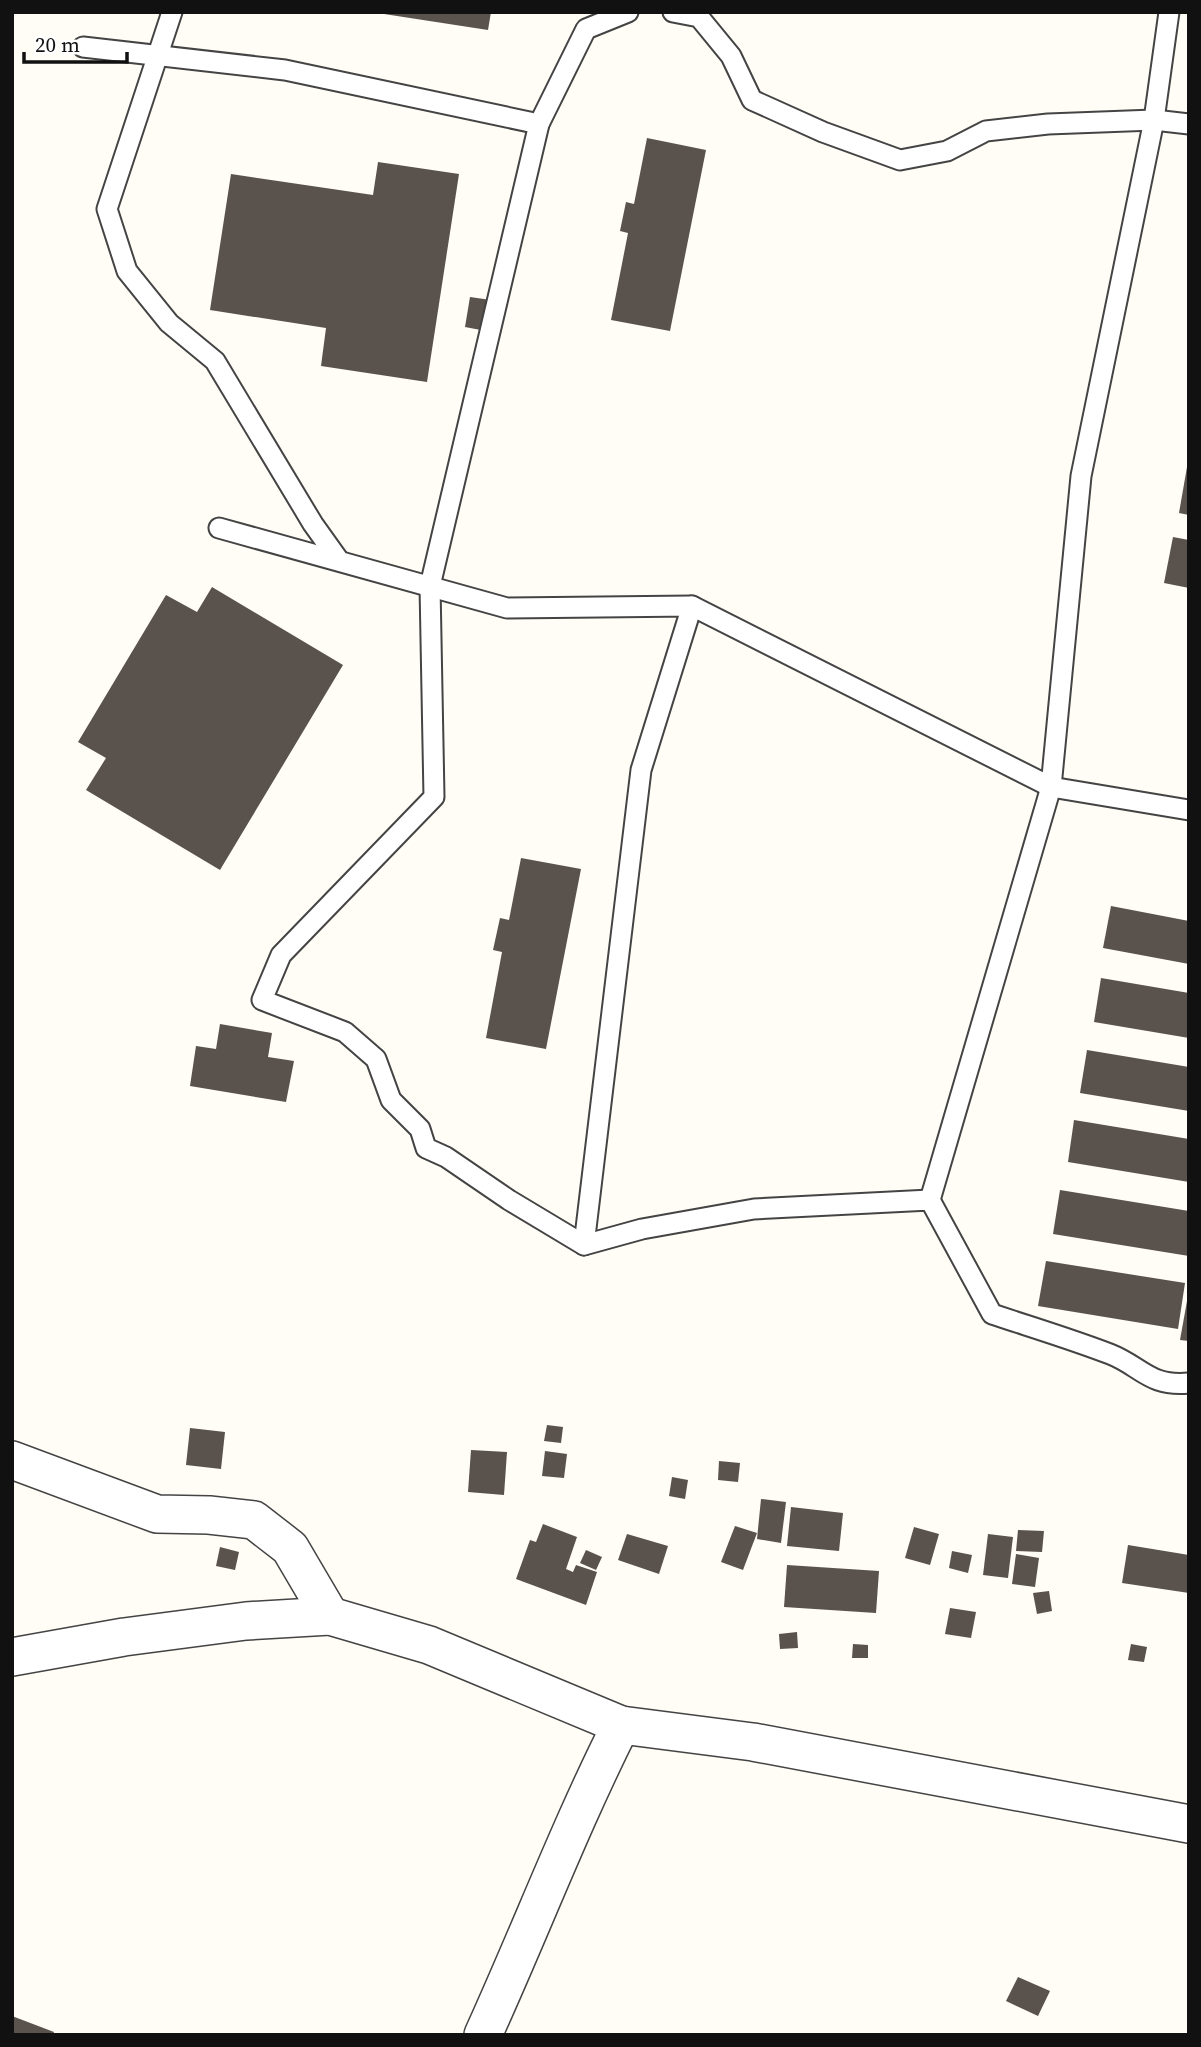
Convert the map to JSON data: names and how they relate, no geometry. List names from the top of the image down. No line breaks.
{"scale_bar":"20 m"}
